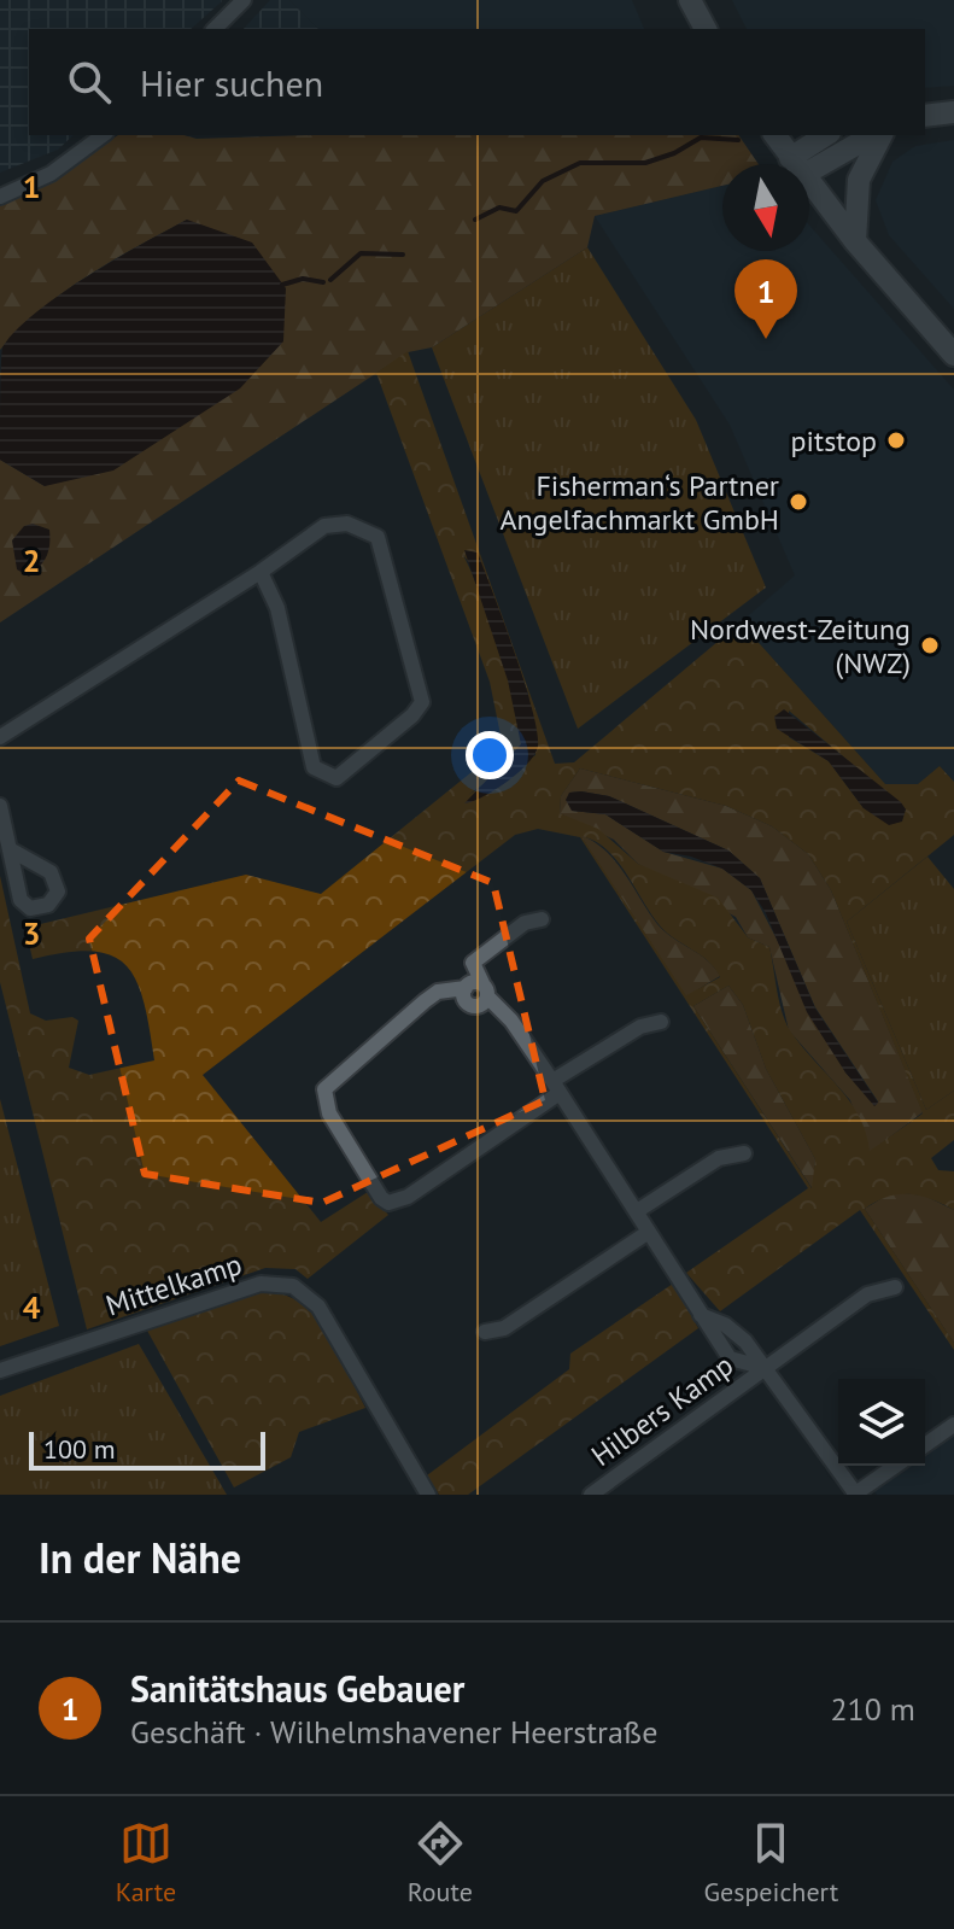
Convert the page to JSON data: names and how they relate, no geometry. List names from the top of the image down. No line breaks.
{"streets":{"street":["Mittelkamp","Hilbers Kamp"]},"places":["pitstop","Fisherman‘s Partner Angelfachmarkt GmbH","Nordwest-Zeitung (NWZ)"],"scale_bar":"100 m","north":"bottom","page":{"search":"Hier suchen","pins":"1","scale":"100 m","heading":"In der Nähe","list":[{"mark":"1","name":"Sanitätshaus Gebauer","note":"Geschäft · Wilhelmshavener Heerstraße","value":"210 m"}],"nav":["Karte","Route","Gespeichert"]},"grid":{"rows":["1","2","3","4"]}}
